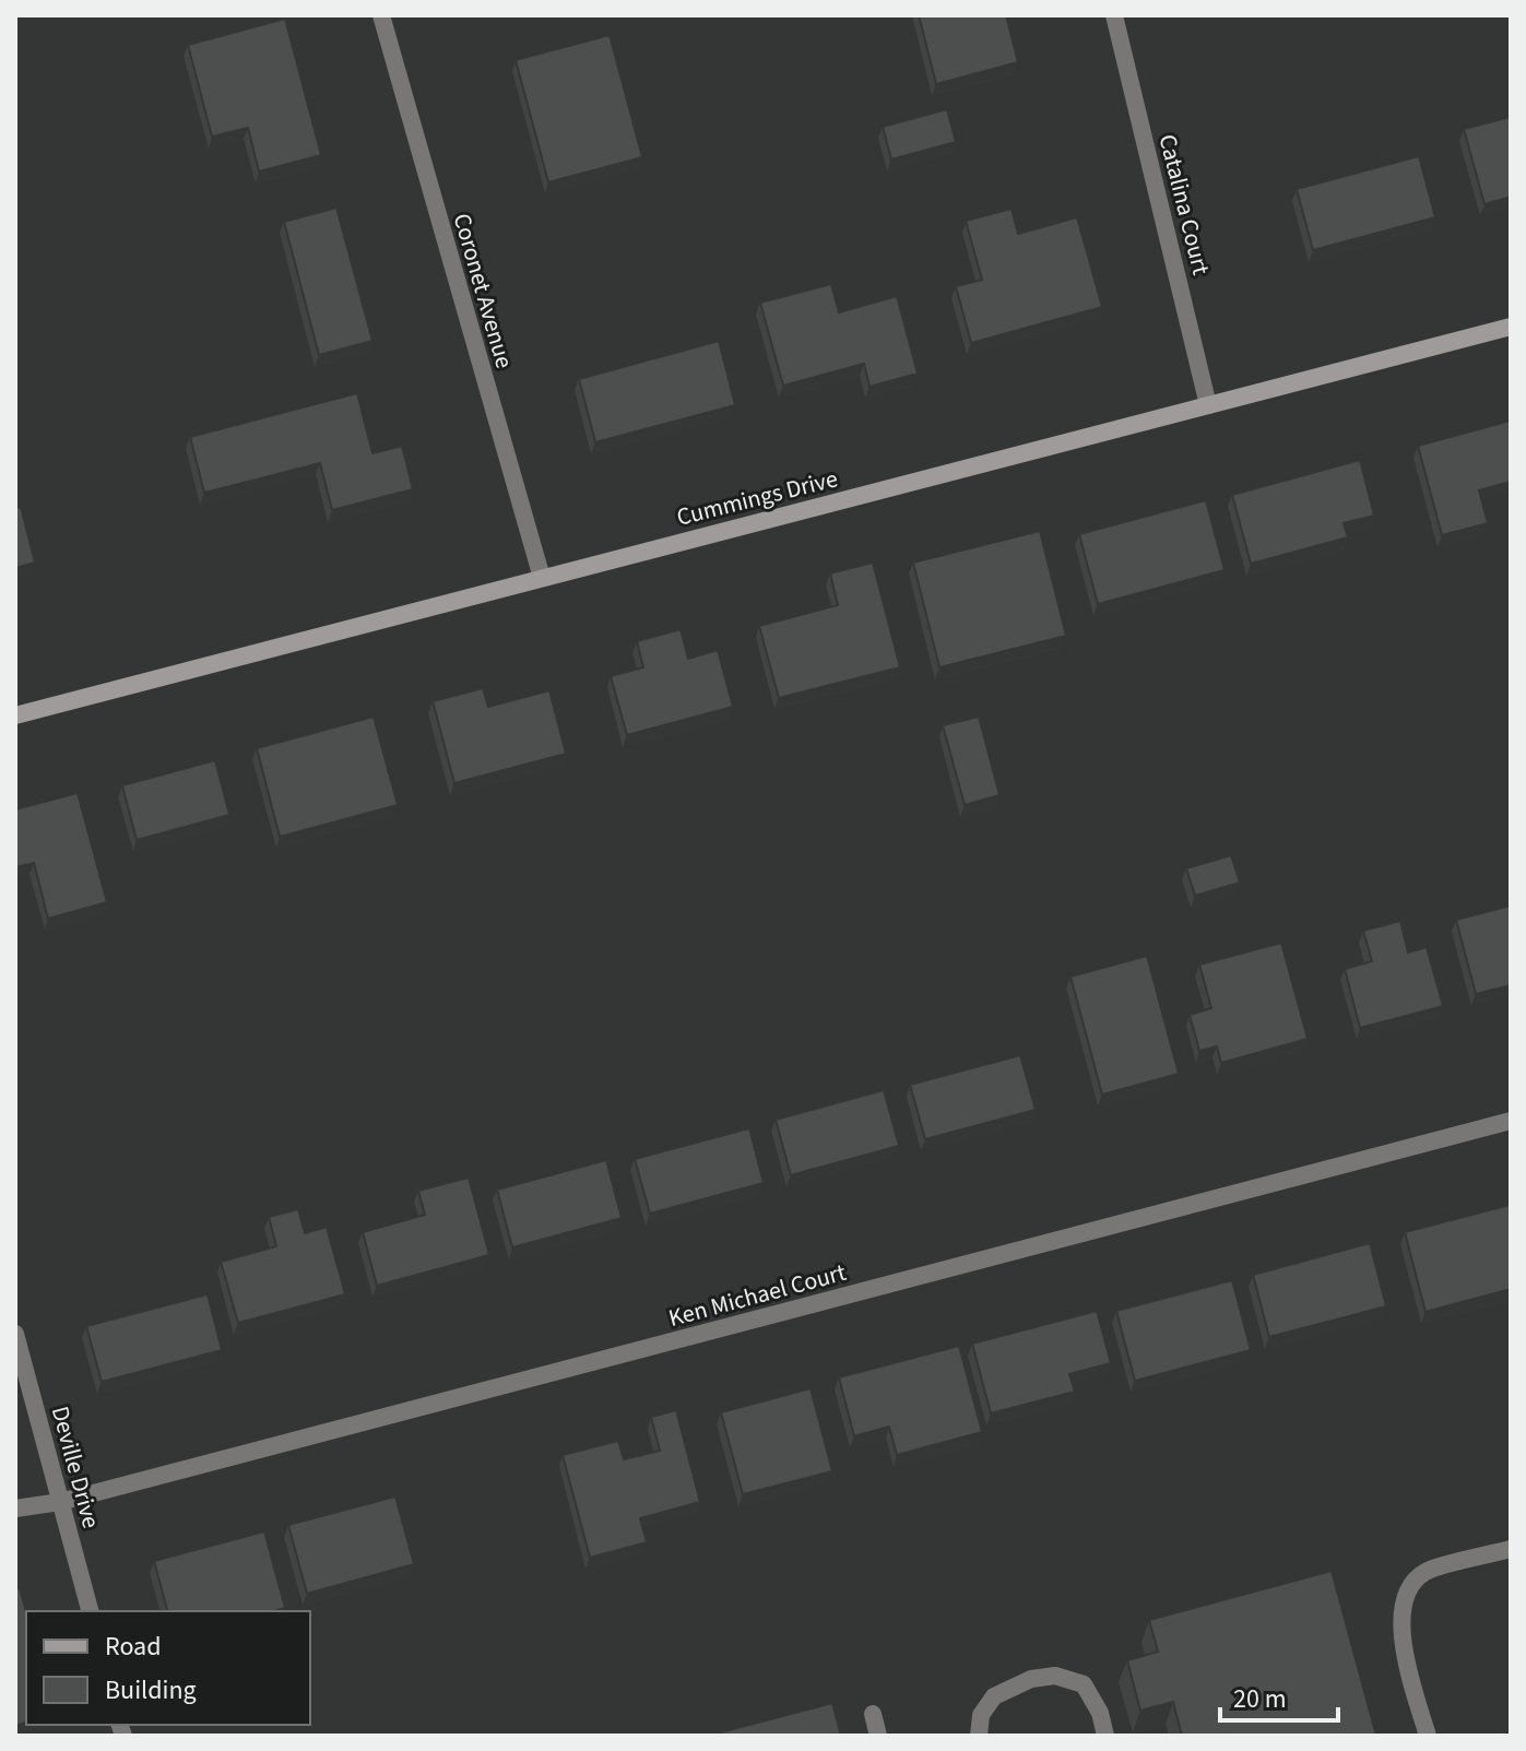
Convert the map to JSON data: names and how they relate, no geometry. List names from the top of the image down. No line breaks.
{"streets":{"street":["Catalina Court","Coronet Avenue","Cummings Drive","Ken Michael Court","Deville Drive"]},"crossings":[["Catalina Court","Cummings Drive"],["Coronet Avenue","Cummings Drive"],["Ken Michael Court","Deville Drive"]],"legend":["Road","Building"],"scale_bar":"20 m"}
